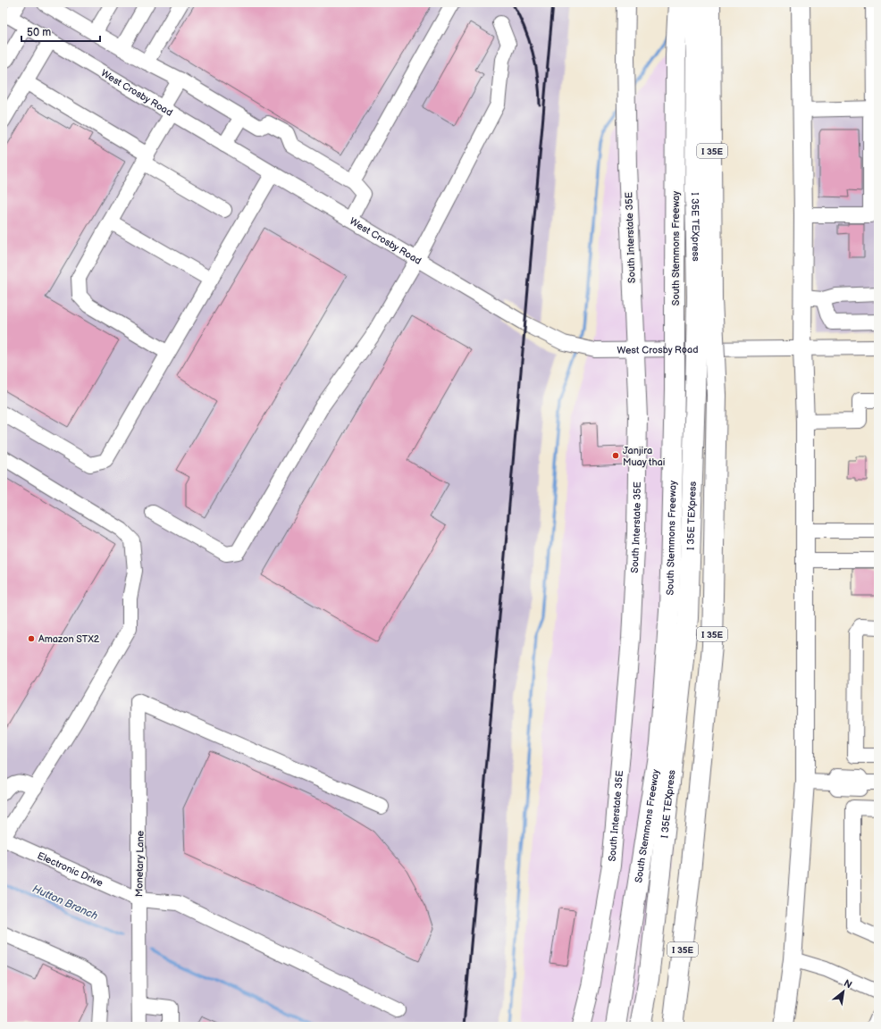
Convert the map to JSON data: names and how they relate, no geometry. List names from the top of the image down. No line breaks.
{"streets":{"highway":["I 35E","I 35E TEXpress","South Stemmons Freeway"],"main road":["South Interstate 35E"],"street":["West Crosby Road","Monetary Lane","Electronic Drive"]},"crossings":[["West Crosby Road","South Interstate 35E"],["I 35E","I 35E TEXpress"],["Monetary Lane","Electronic Drive"]],"water":["Hutton Branch"],"places":["Janjira Muay thai","Amazon STX2"],"scale_bar":"50 m","north":"top right"}
